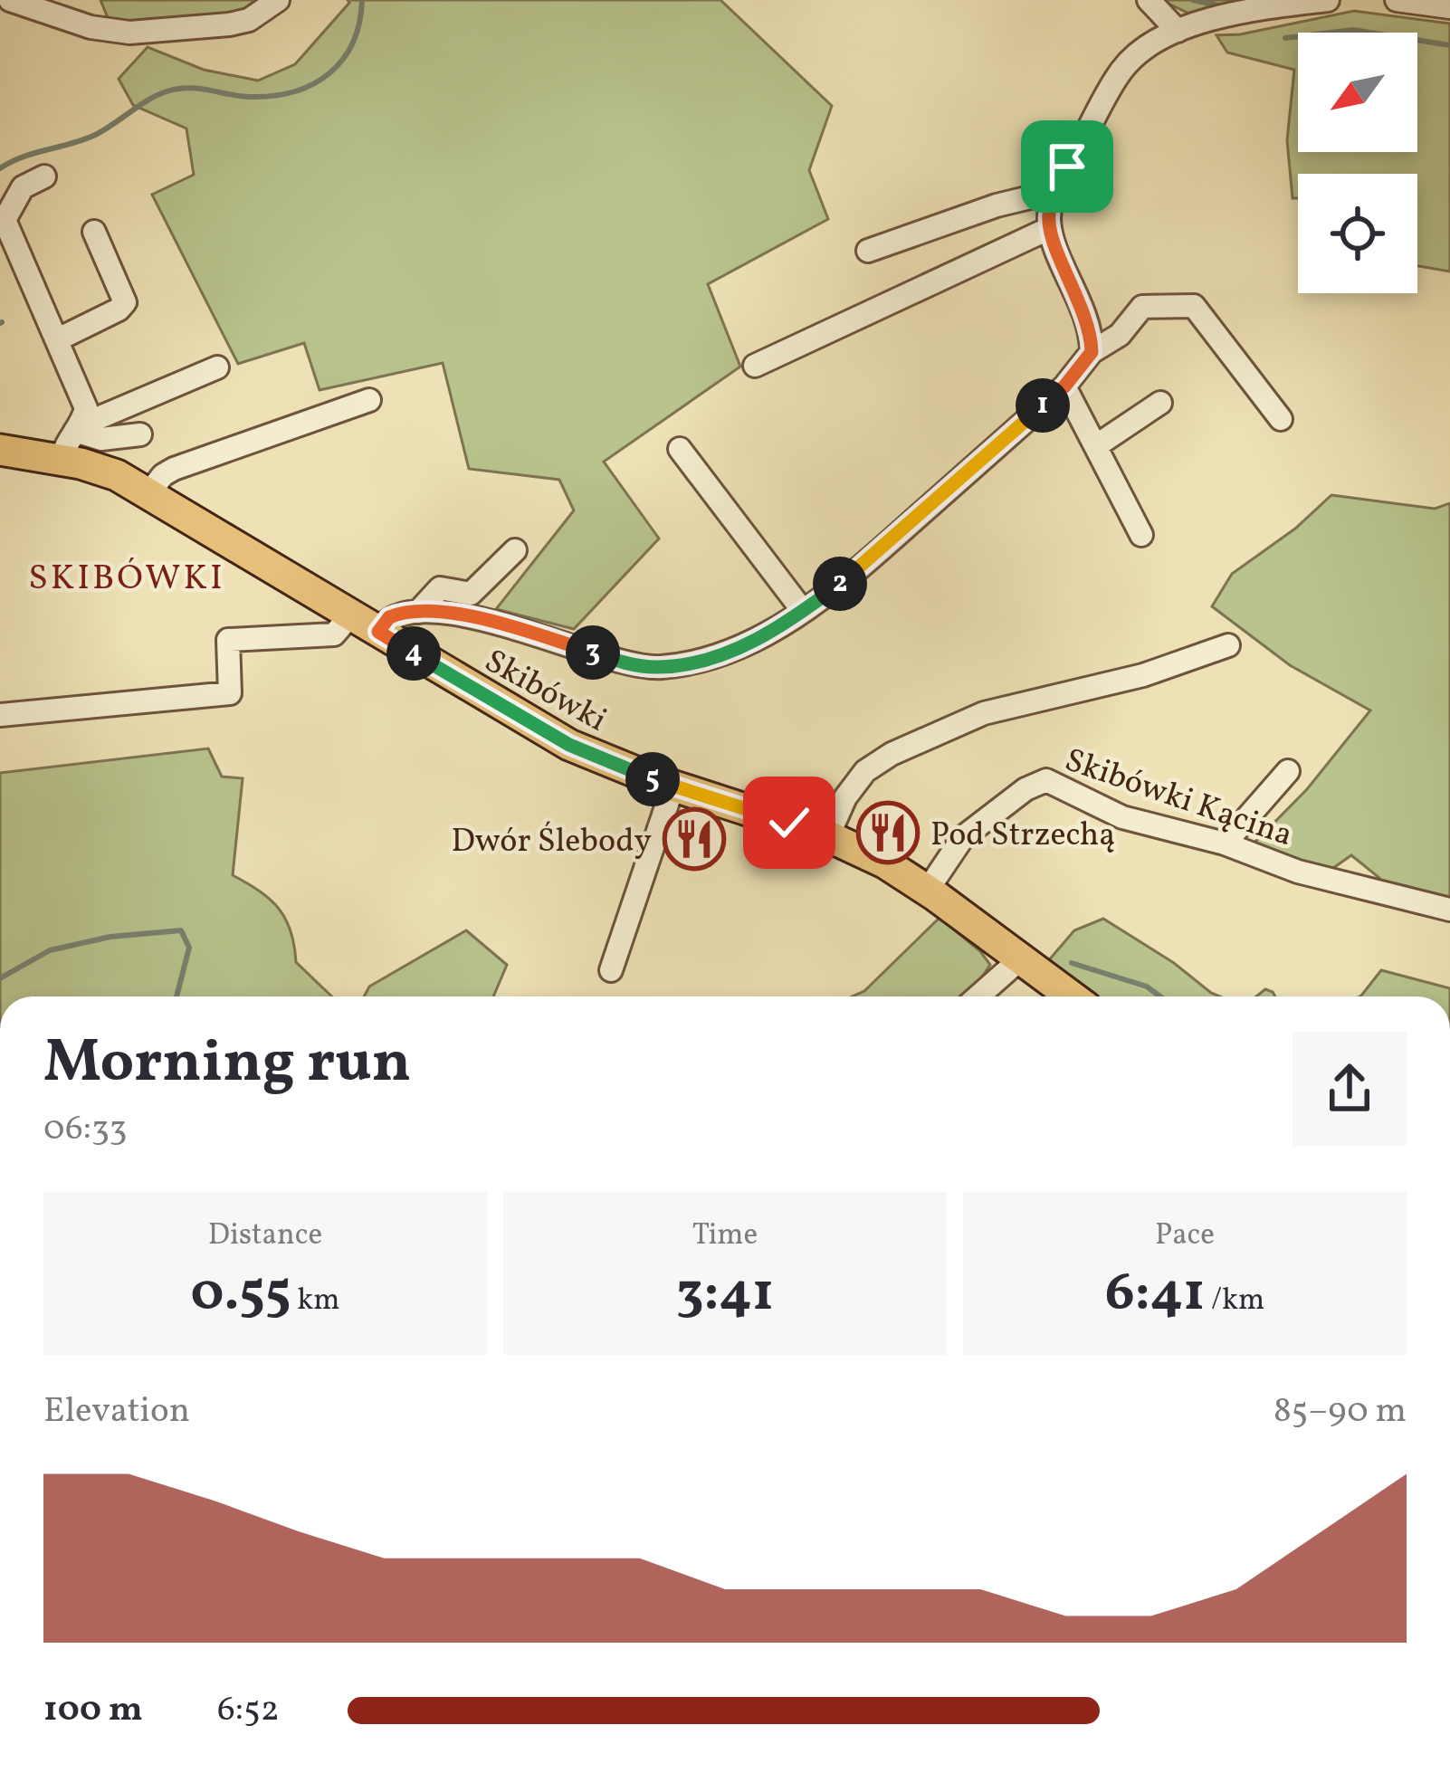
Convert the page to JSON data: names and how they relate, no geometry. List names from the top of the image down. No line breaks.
{"streets":{"main road":["Skibówki"],"street":["Skibówki Kącina"]},"crossings":[["Skibówki","Skibówki Kącina"]],"districts":["SKIBÓWKI"],"places":{"restaurant":["Pod Strzechą","Dwór Ślebody"]},"north":"bottom left","page":{"pins":["1","2","3","4","5"],"heading":["Morning run","06:33"],"stats":[["Distance","0.55 km"],["Time","3:41"],["Pace","6:41 /km"]],"chart":["Elevation","85–90 m"],"list":[{"name":"100 m","note":"6:52"}]}}
